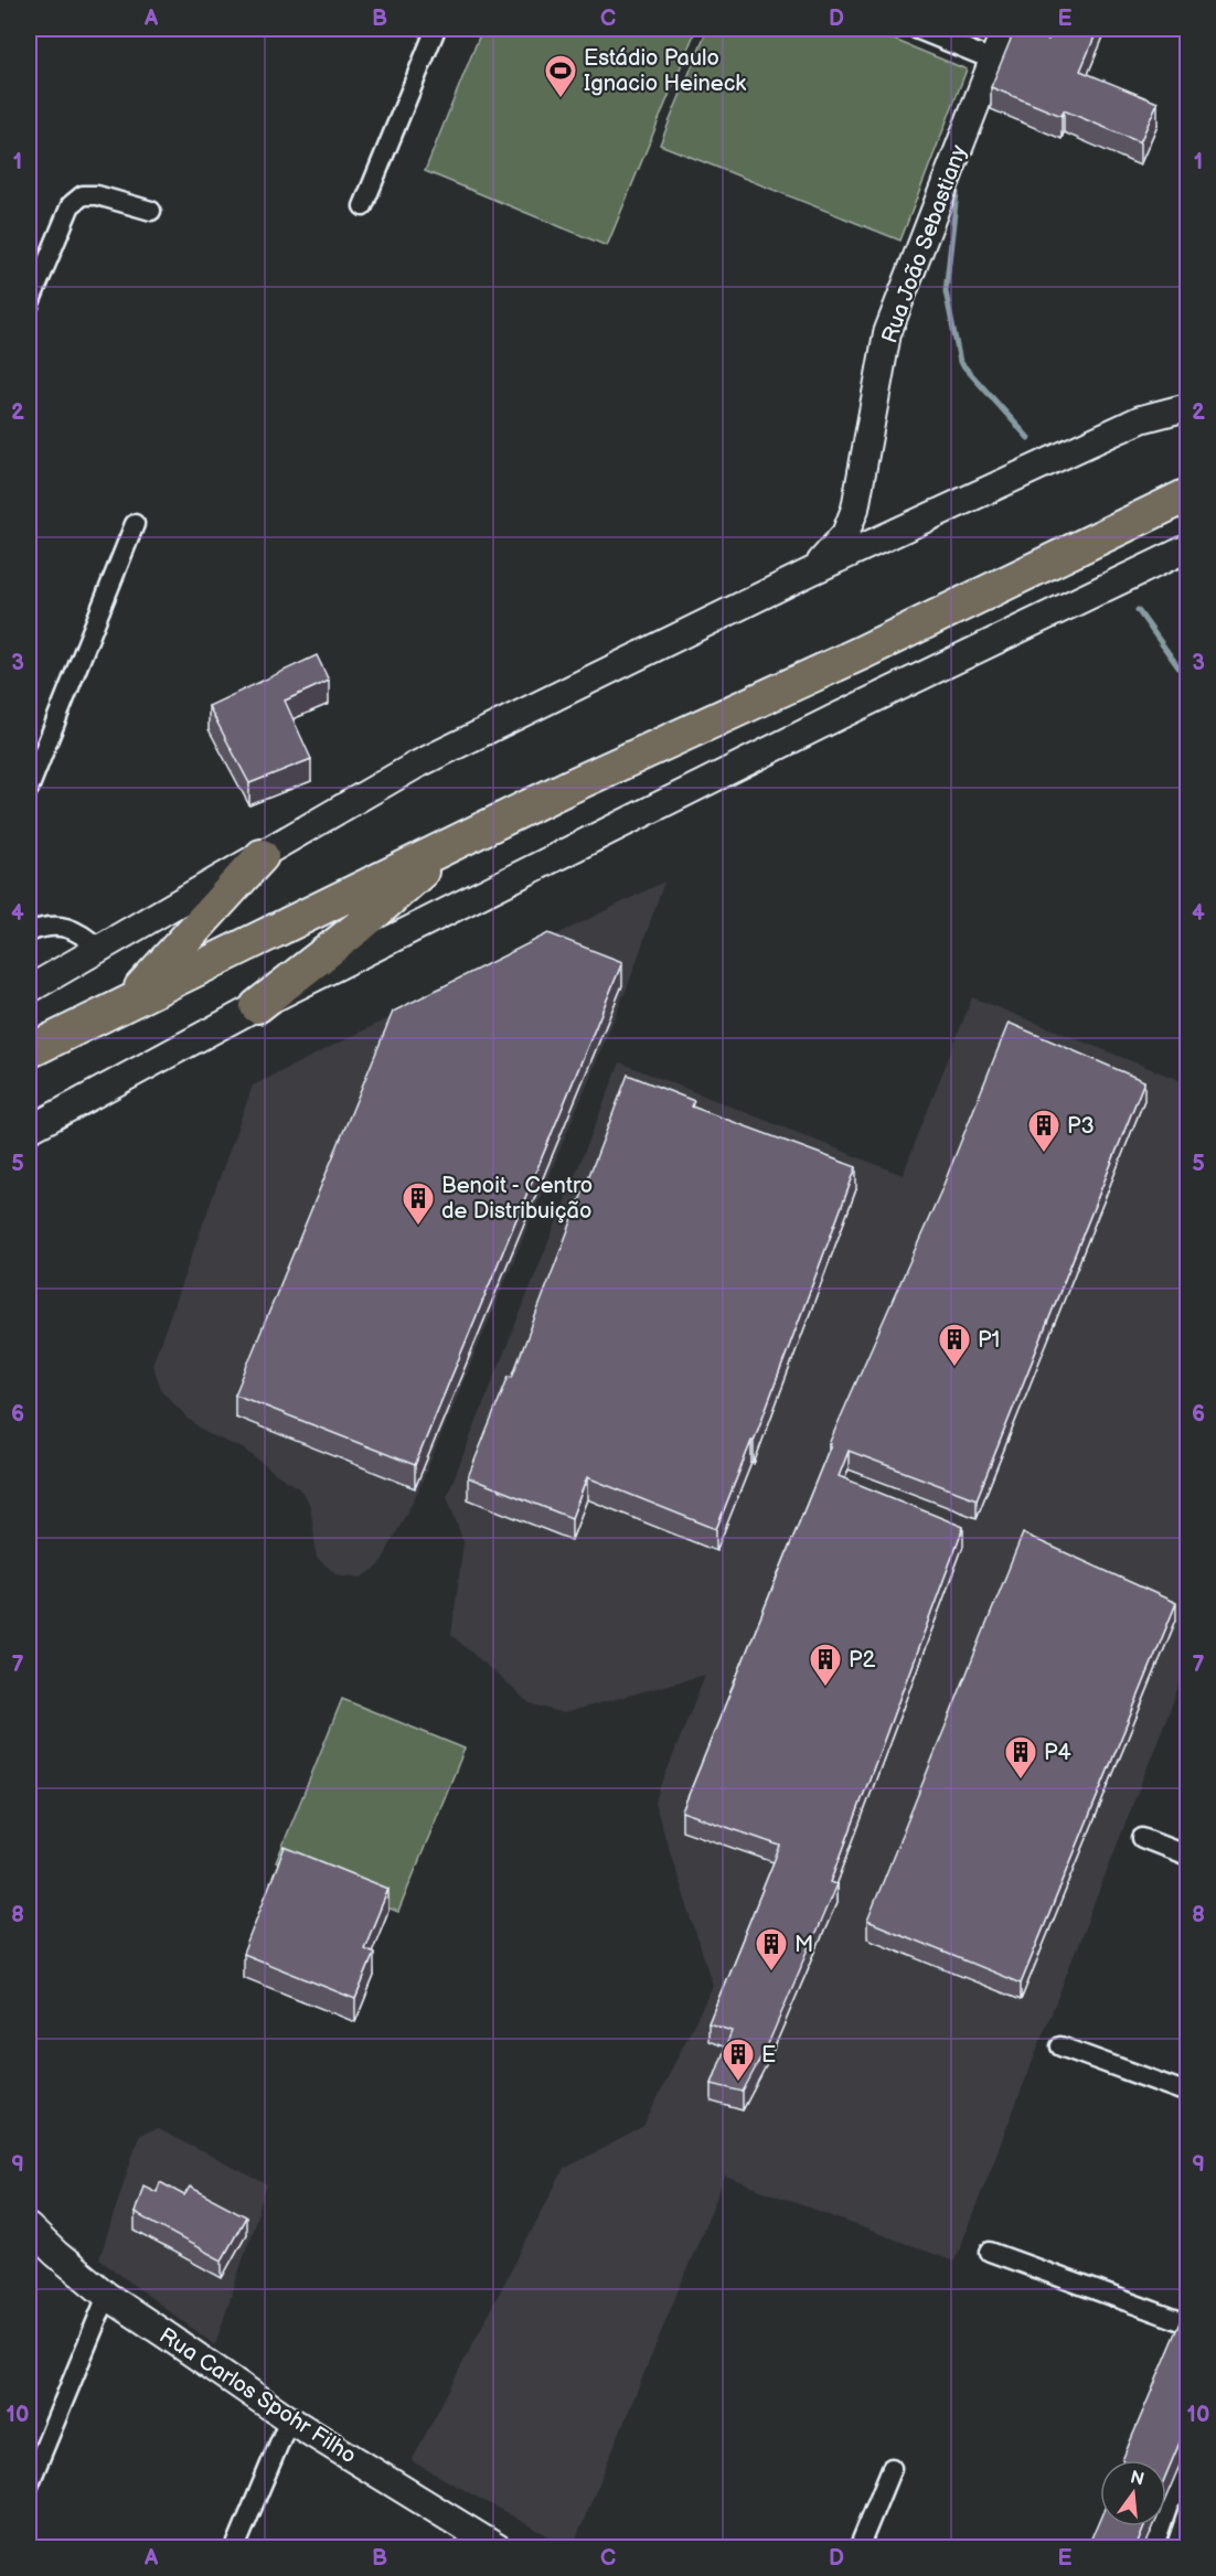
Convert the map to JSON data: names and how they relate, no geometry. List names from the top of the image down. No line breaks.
{"streets":{"main road":["Rua João Sebastiany","Rua Carlos Spohr Filho"]},"places":{"sports":["Estádio Paulo Ignacio Heineck"],"building":["P3","Benoit - Centro de Distribuição","P1","P2","P4","M","E"]},"north":"top","grid":{"columns":["A","B","C","D","E"],"rows":["1","2","3","4","5","6","7","8","9","10"]}}
